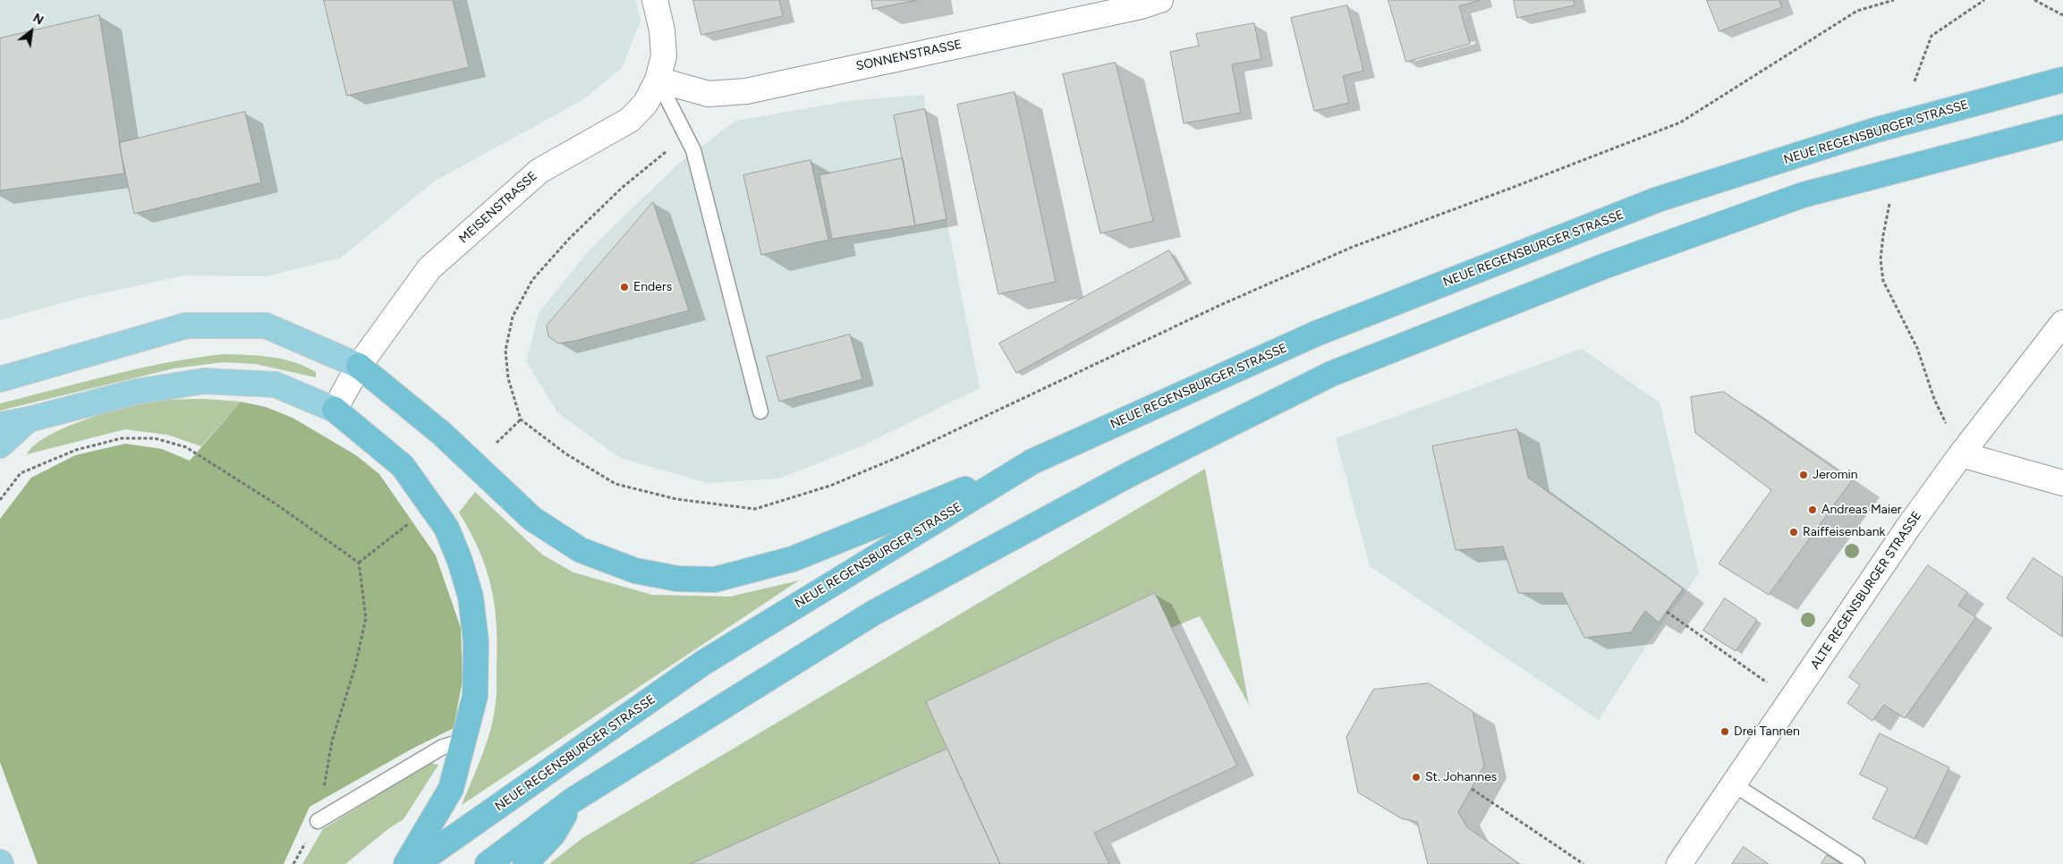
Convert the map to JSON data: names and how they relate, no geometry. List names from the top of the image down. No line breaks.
{"streets":{"highway":["NEUE REGENSBURGER STRASSE"],"street":["SONNENSTRASSE","MEISENSTRASSE","ALTE REGENSBURGER STRASSE"]},"crossings":[["SONNENSTRASSE","MEISENSTRASSE"]],"places":["Enders","Jeromin","Andreas Maier","Raiffeisenbank","Drei Tannen","St. Johannes"],"north":"top right"}
